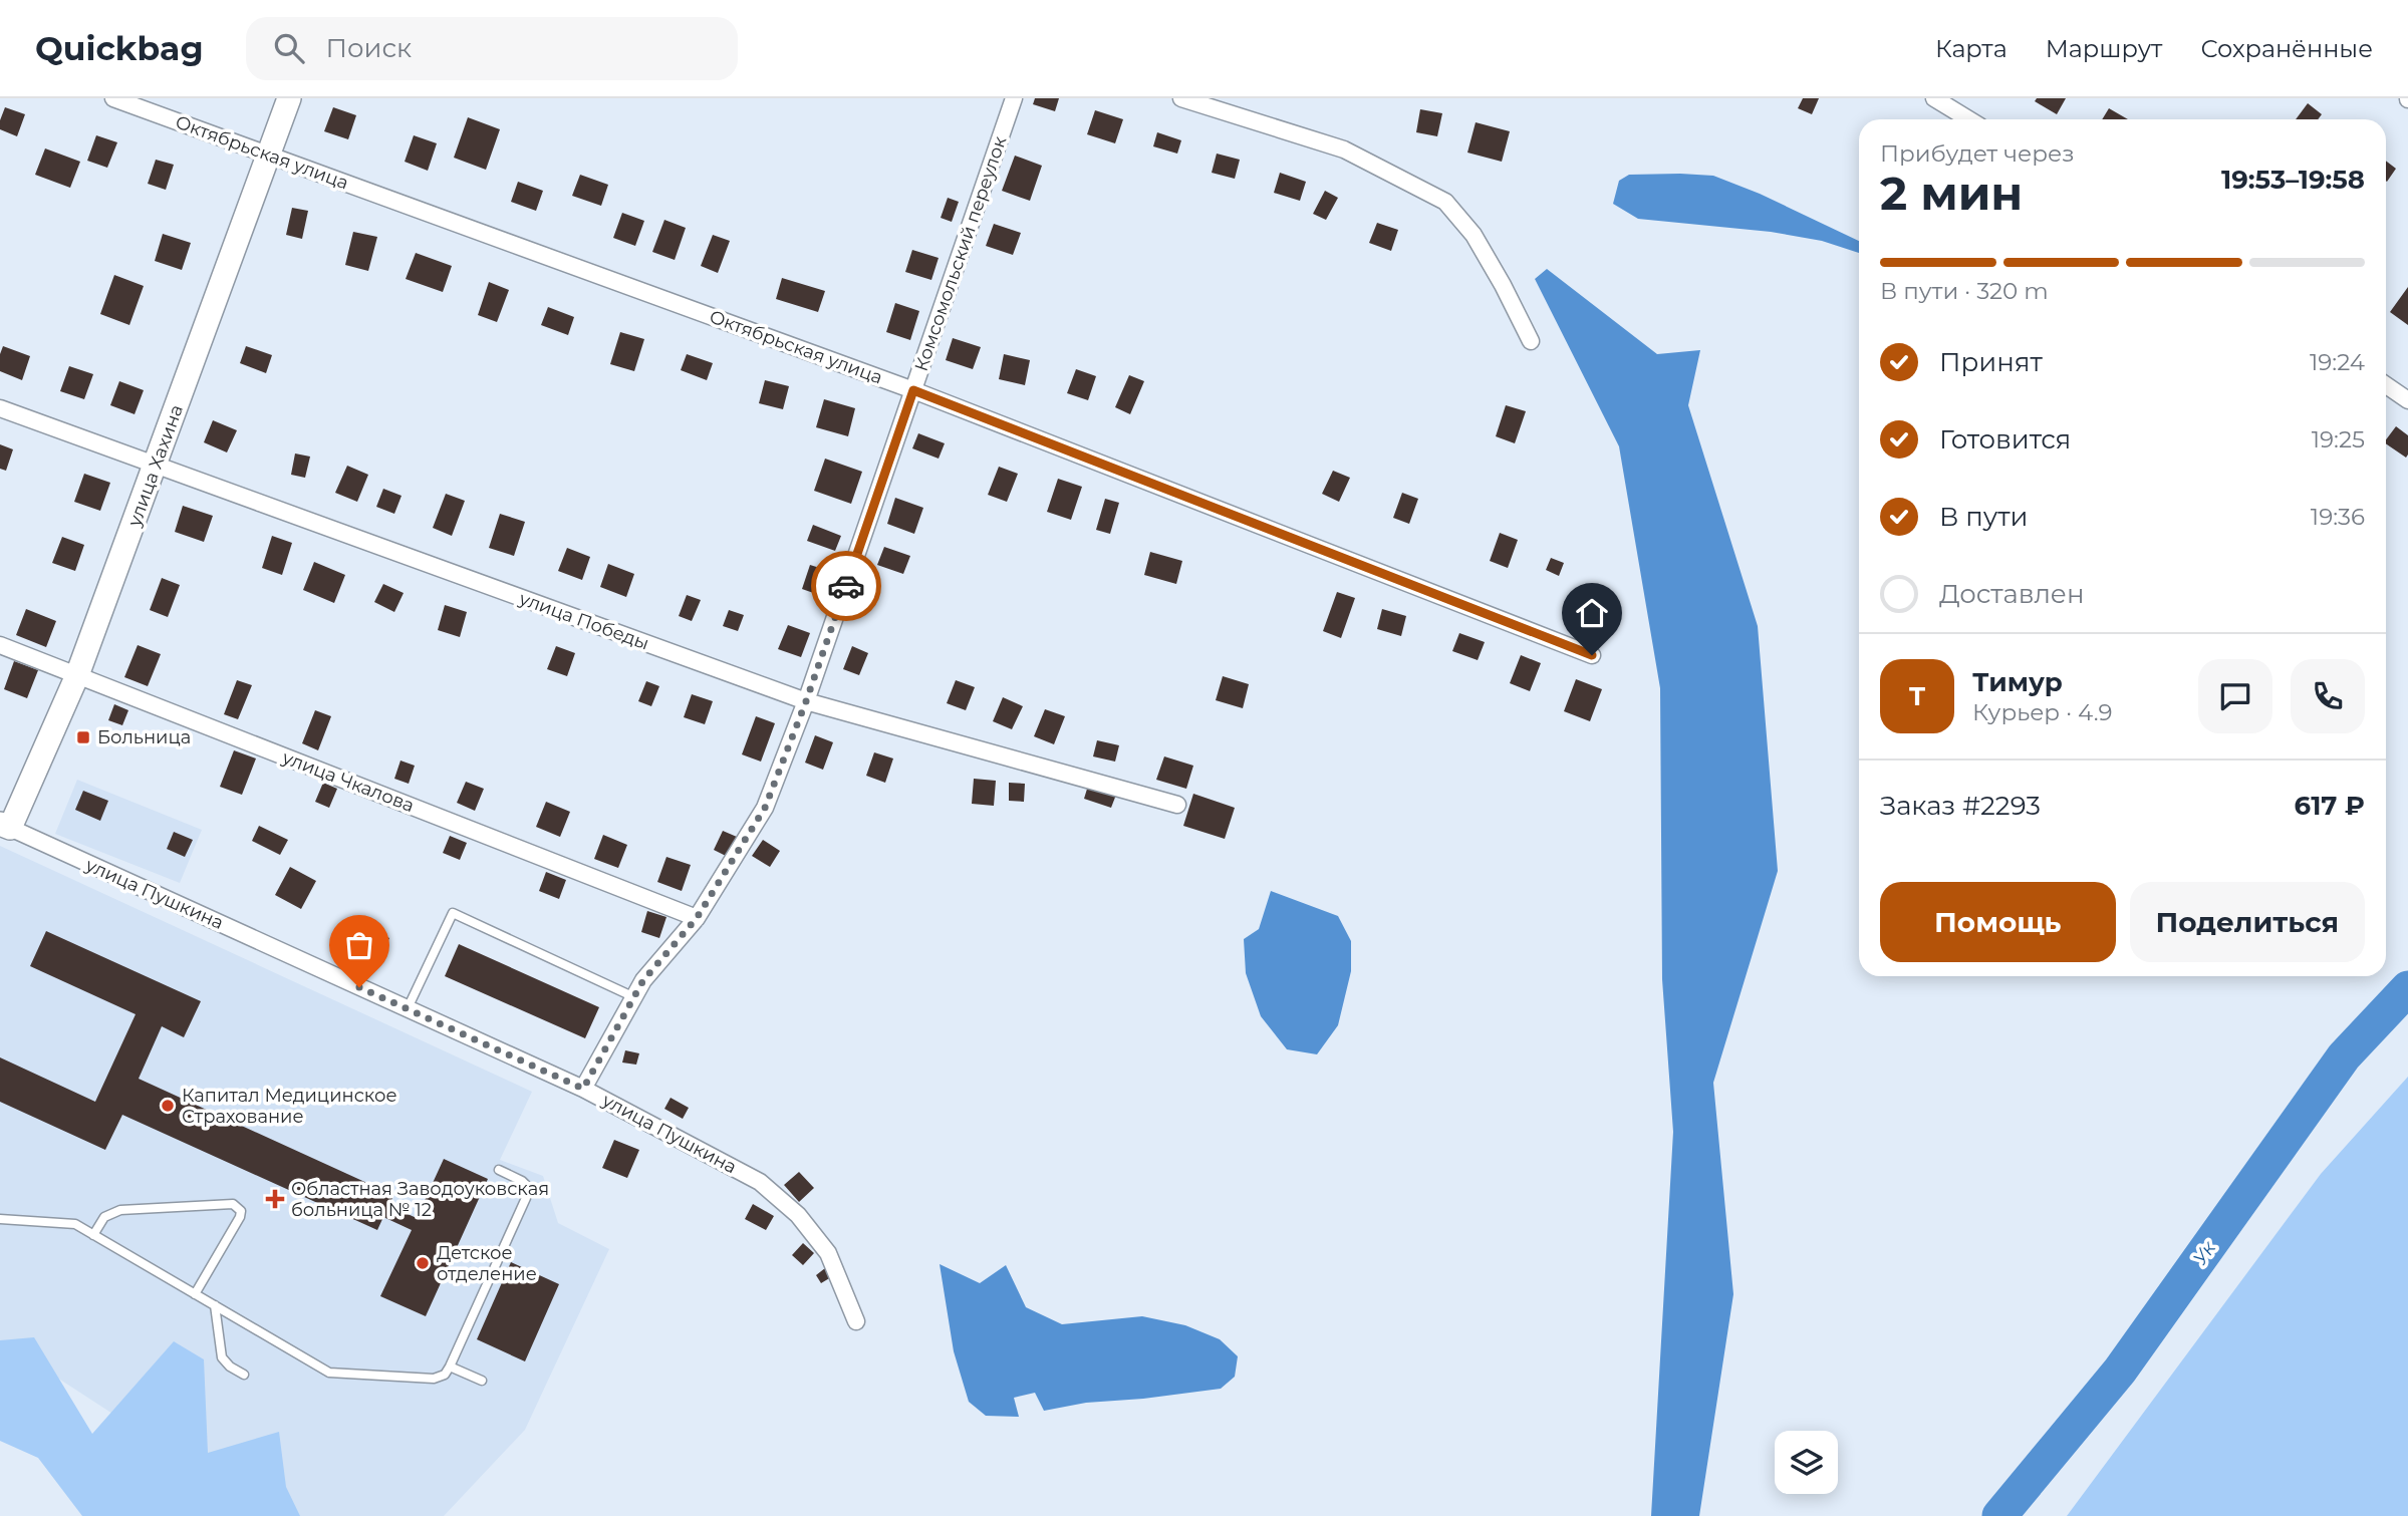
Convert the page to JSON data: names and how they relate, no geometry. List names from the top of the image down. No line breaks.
{"streets":{"street":["Октябрьская улица","Комсомольский переулок","улица Хахина","улица Победы","улица Чкалова","улица Пушкина"]},"crossings":[["Октябрьская улица","Комсомольский переулок"],["Октябрьская улица","улица Хахина"],["Комсомольский переулок","улица Победы"],["Комсомольский переулок","улица Чкалова"],["Комсомольский переулок","улица Пушкина"],["улица Хахина","улица Победы"],["улица Хахина","улица Чкалова"],["улица Хахина","улица Пушкина"]],"water":["Ук"],"places":{"transit":["Больница"],"other":["Капитал Медицинское Страхование","Детское отделение"],"health":["Областная Заводоуковская больница № 12"]},"page":{"header":"Quickbag","search":"Поиск","nav":["Карта","Маршрут","Сохранённые"],"heading":["2 мин","Прибудет через","19:53–19:58"],"panel":["Тимур","Курьер · 4.9","Заказ #2293","617 ₽"],"bar":"В пути · 320 m","list":[["Принят","19:24"],["Готовится","19:25"],["В пути","19:36"],"Доставлен"],"round":"Т","buttons":["Помощь","Поделиться"]}}
